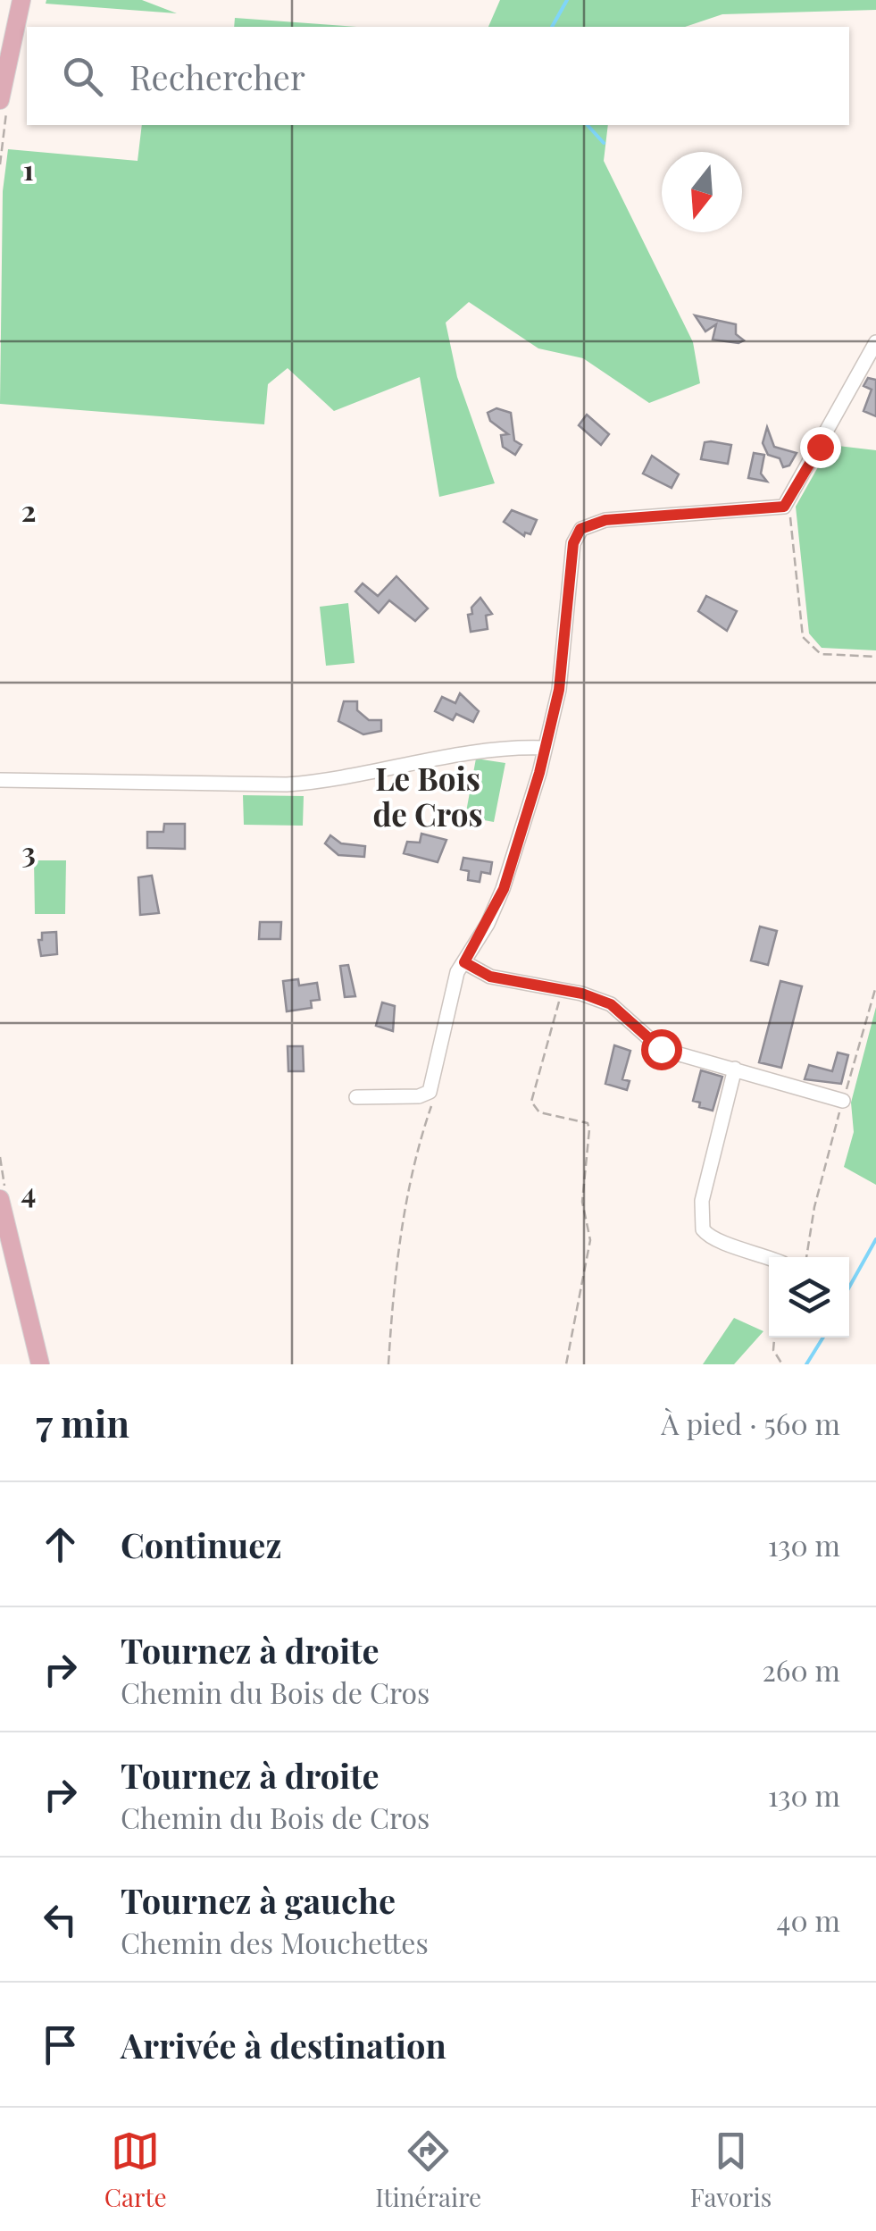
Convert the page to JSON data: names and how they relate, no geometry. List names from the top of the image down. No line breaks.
{"districts":["Le Bois de Cros"],"north":"bottom","page":{"search":"Rechercher","heading":["7 min","À pied · 560 m"],"list":[["Continuez","130 m"],["Tournez à droite","Chemin du Bois de Cros","260 m"],["Tournez à droite","Chemin du Bois de Cros","130 m"],["Tournez à gauche","Chemin des Mouchettes","40 m"],"Arrivée à destination"],"nav":["Carte","Itinéraire","Favoris"]},"grid":{"rows":["1","2","3","4"]}}
